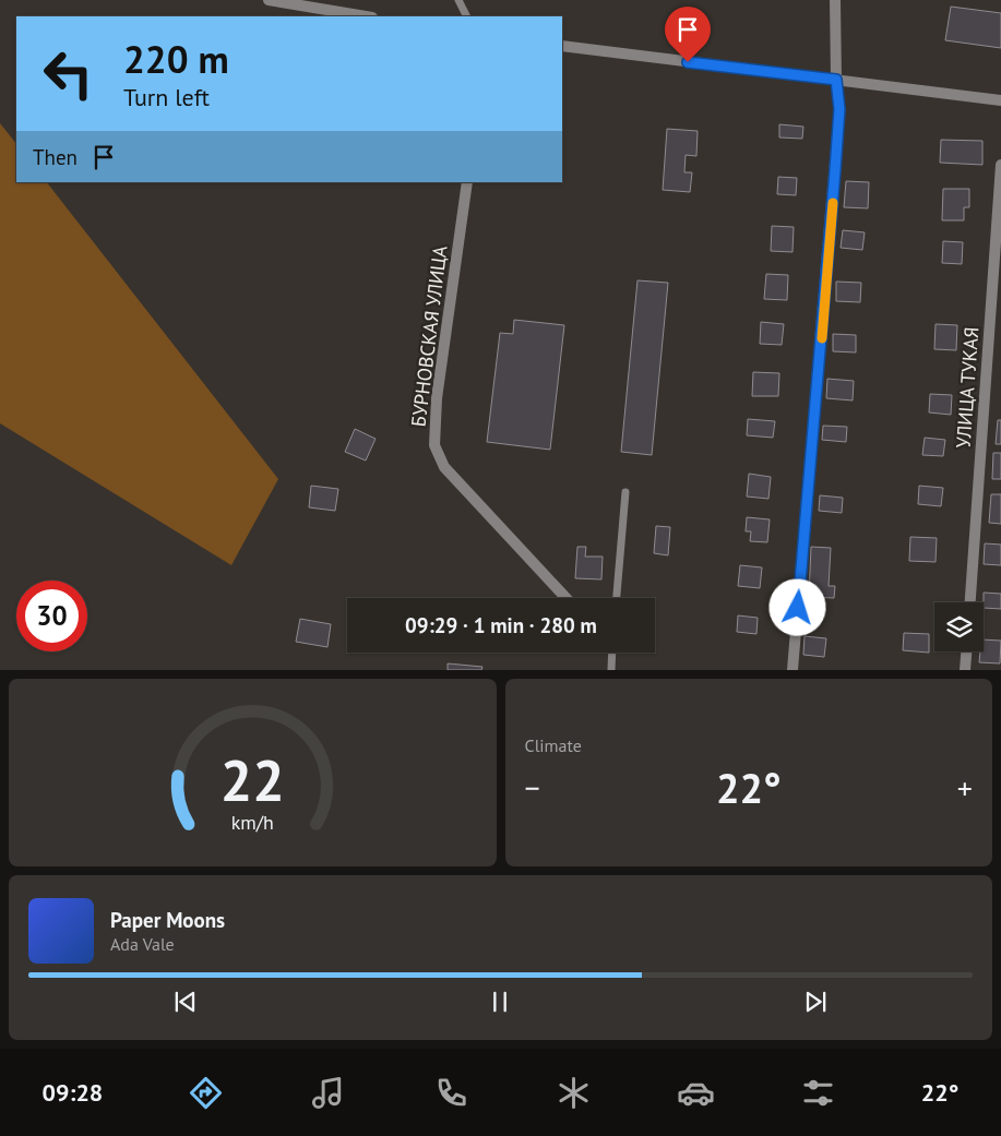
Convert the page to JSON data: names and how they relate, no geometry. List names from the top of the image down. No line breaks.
{"streets":{"street":["БУРНОВСКАЯ УЛИЦА","УЛИЦА ТУКАЯ"]},"page":{"turn":["220 m","Turn left"],"then":"Then","limit":"30","trip":"09:29 · 1 min · 280 m","tile":"Climate","heat":["−","22°","+"],"song":["Paper Moons","Ada Vale"],"tabs":["09:28","22°"],"gauge":["22","km/h"]}}
